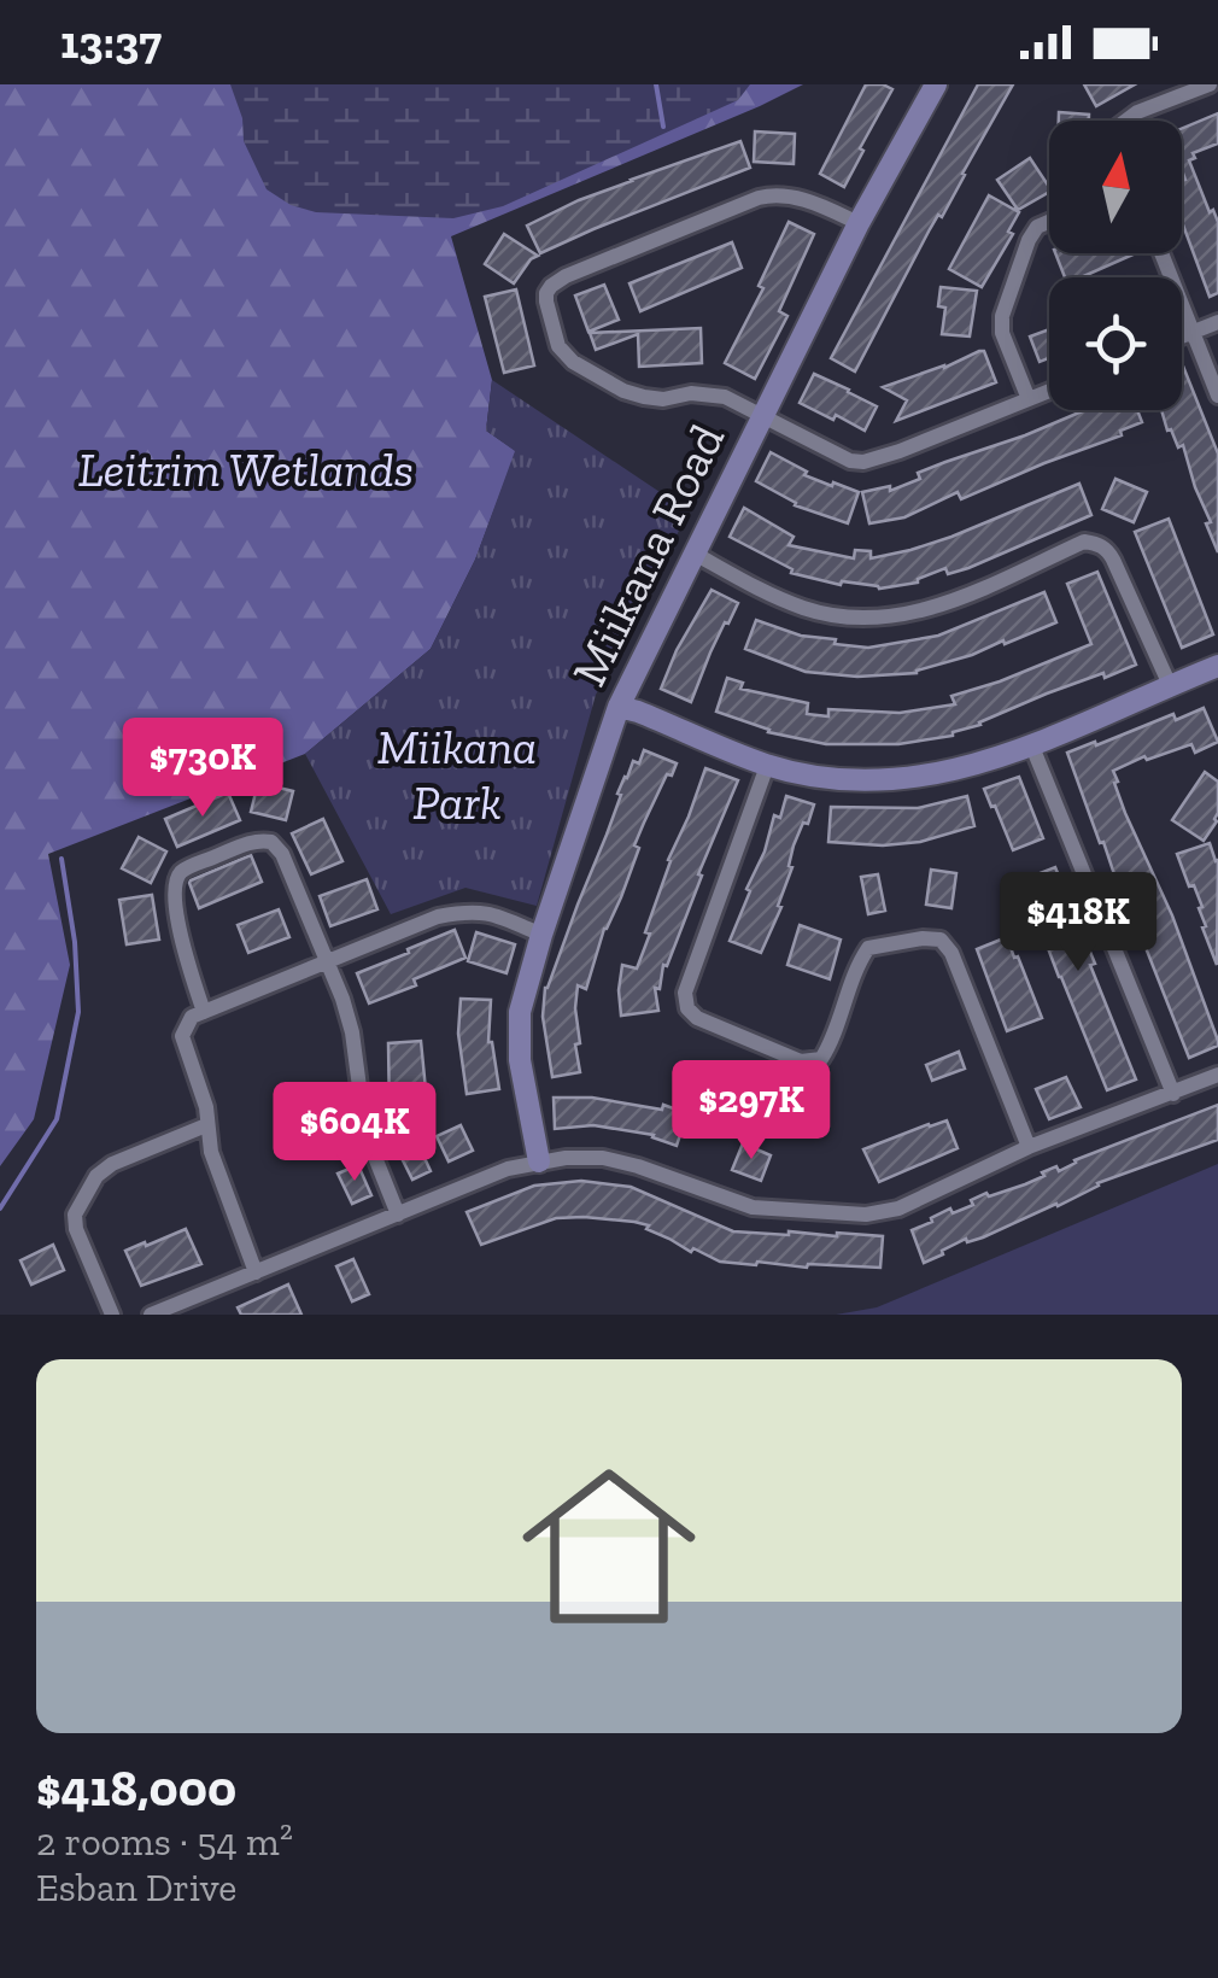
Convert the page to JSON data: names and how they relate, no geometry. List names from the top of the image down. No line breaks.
{"streets":{"street":["Miikana Road"]},"parks":["Leitrim Wetlands","Miikana Park"],"north":"top","page":{"status":"13:37","price":["$730K","$418K","$297K","$604K"],"list":[{"name":"$418,000","note":"2 rooms · 54 m² · Esban Drive"}]}}
